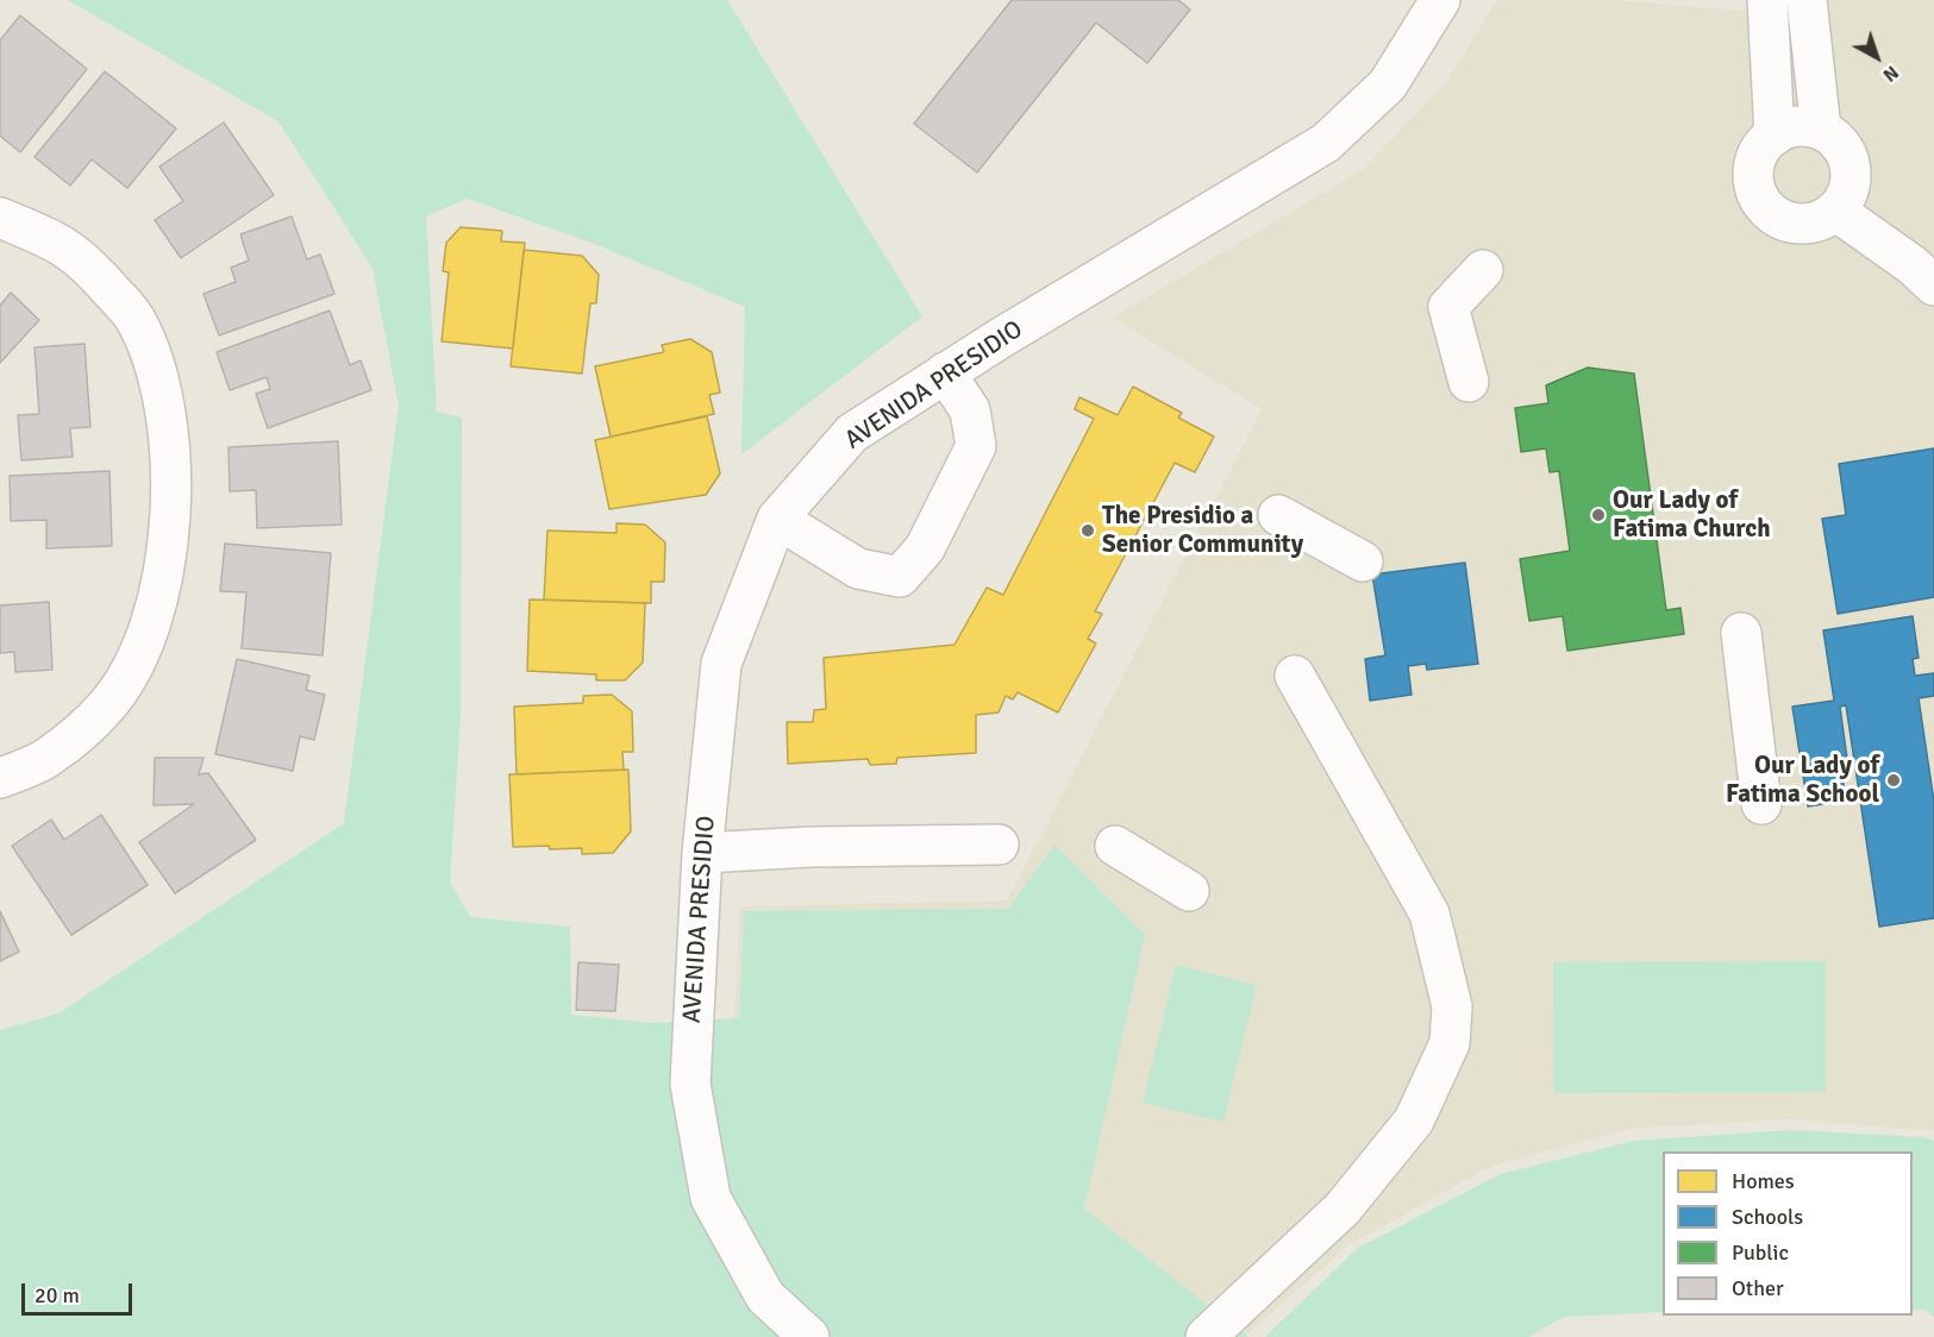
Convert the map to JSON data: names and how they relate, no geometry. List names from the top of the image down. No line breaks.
{"streets":{"street":["AVENIDA PRESIDIO"]},"places":["Our Lady of Fatima Church","The Presidio a Senior Community","Our Lady of Fatima School"],"legend":["Homes","Schools","Public","Other"],"scale_bar":"20 m","north":"bottom right"}
